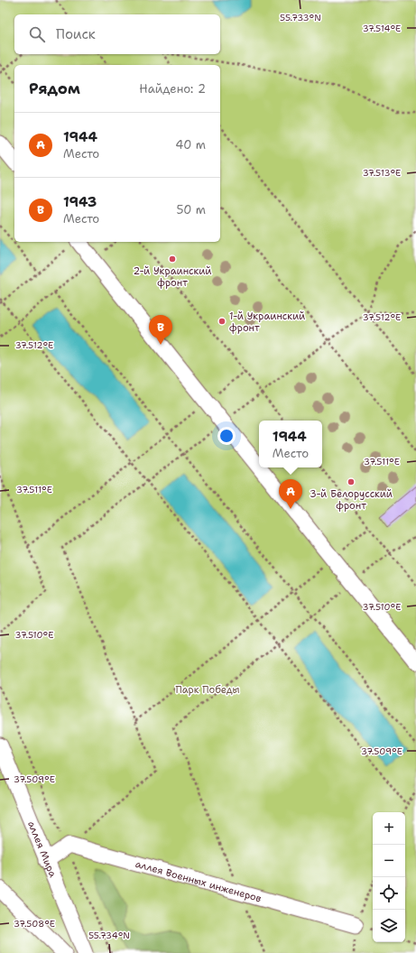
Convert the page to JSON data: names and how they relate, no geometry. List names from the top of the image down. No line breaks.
{"streets":{"street":["аллея Мира","аллея Военных инженеров"]},"parks":["Парк Победы"],"places":["2-й Украинский фронт","1-й Украинский фронт","3-й Белорусский фронт"],"page":{"search":"Поиск","heading":["Рядом","Найдено: 2"],"list":[{"mark":"A","name":"1944","note":"Место","value":"40 m"},{"mark":"B","name":"1943","note":"Место","value":"50 m"}],"pins":["B","A"],"popup":["1944","Место"],"map_buttons":["+","−"]},"coordinates":["55.733°N","37.514°E","37.513°E","37.512°E","37.511°E","37.510°E","37.509°E","37.508°E","55.734°N"]}
